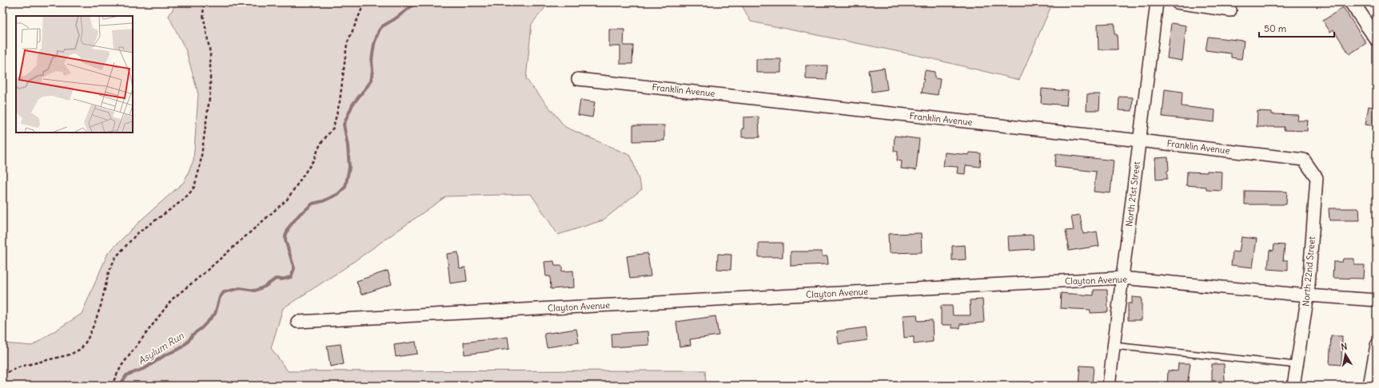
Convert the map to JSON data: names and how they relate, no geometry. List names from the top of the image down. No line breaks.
{"streets":{"street":["Franklin Avenue","North 21st Street","North 22nd Street","Clayton Avenue"]},"crossings":[["Franklin Avenue","North 21st Street"],["Franklin Avenue","North 22nd Street"],["North 21st Street","Clayton Avenue"],["North 22nd Street","Clayton Avenue"]],"water":["Asylum Run"],"scale_bar":"50 m","north":"top"}
